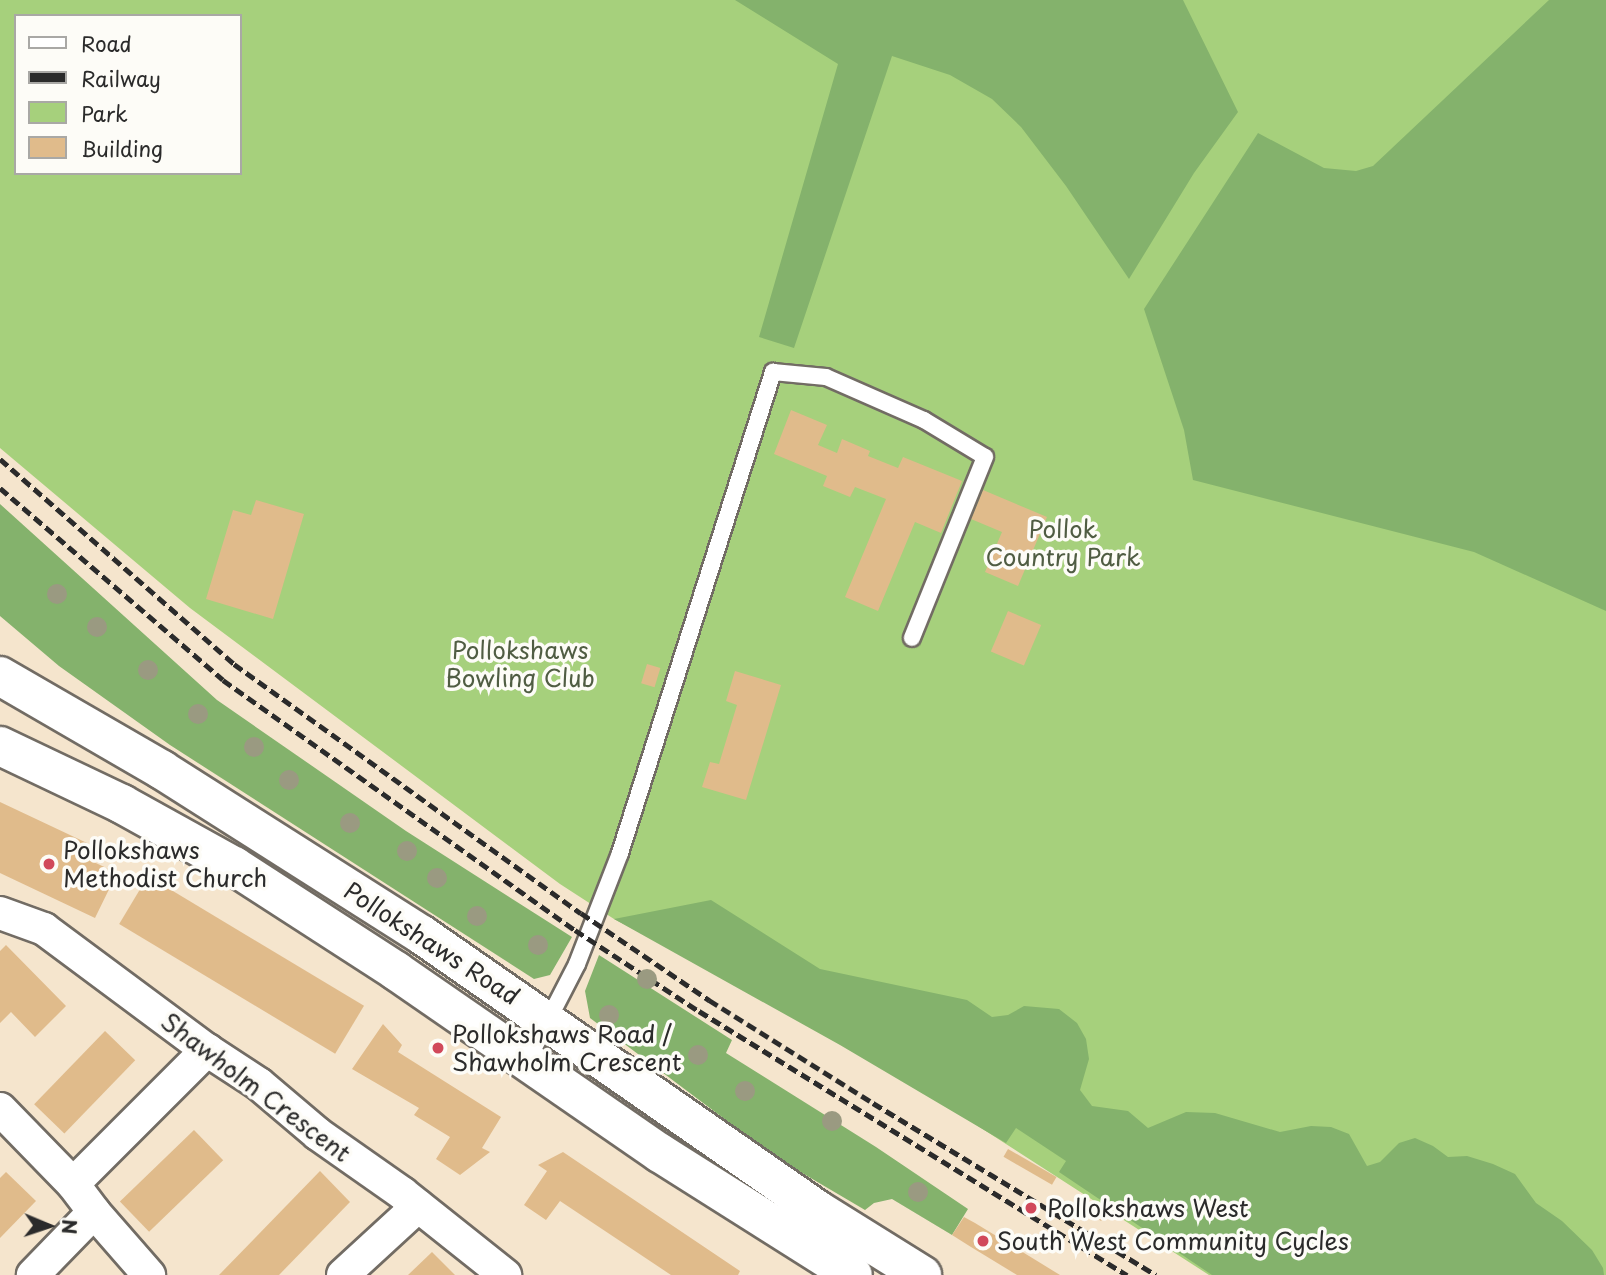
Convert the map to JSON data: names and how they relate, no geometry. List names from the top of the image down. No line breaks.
{"streets":{"main road":["Pollokshaws Road"],"street":["Shawholm Crescent"]},"parks":["Pollok Country Park","Pollokshaws Bowling Club"],"places":["Pollokshaws Methodist Church","Pollokshaws Road / Shawholm Crescent","Pollokshaws West","South West Community Cycles"],"legend":["Road","Railway","Park","Building"],"north":"right"}
